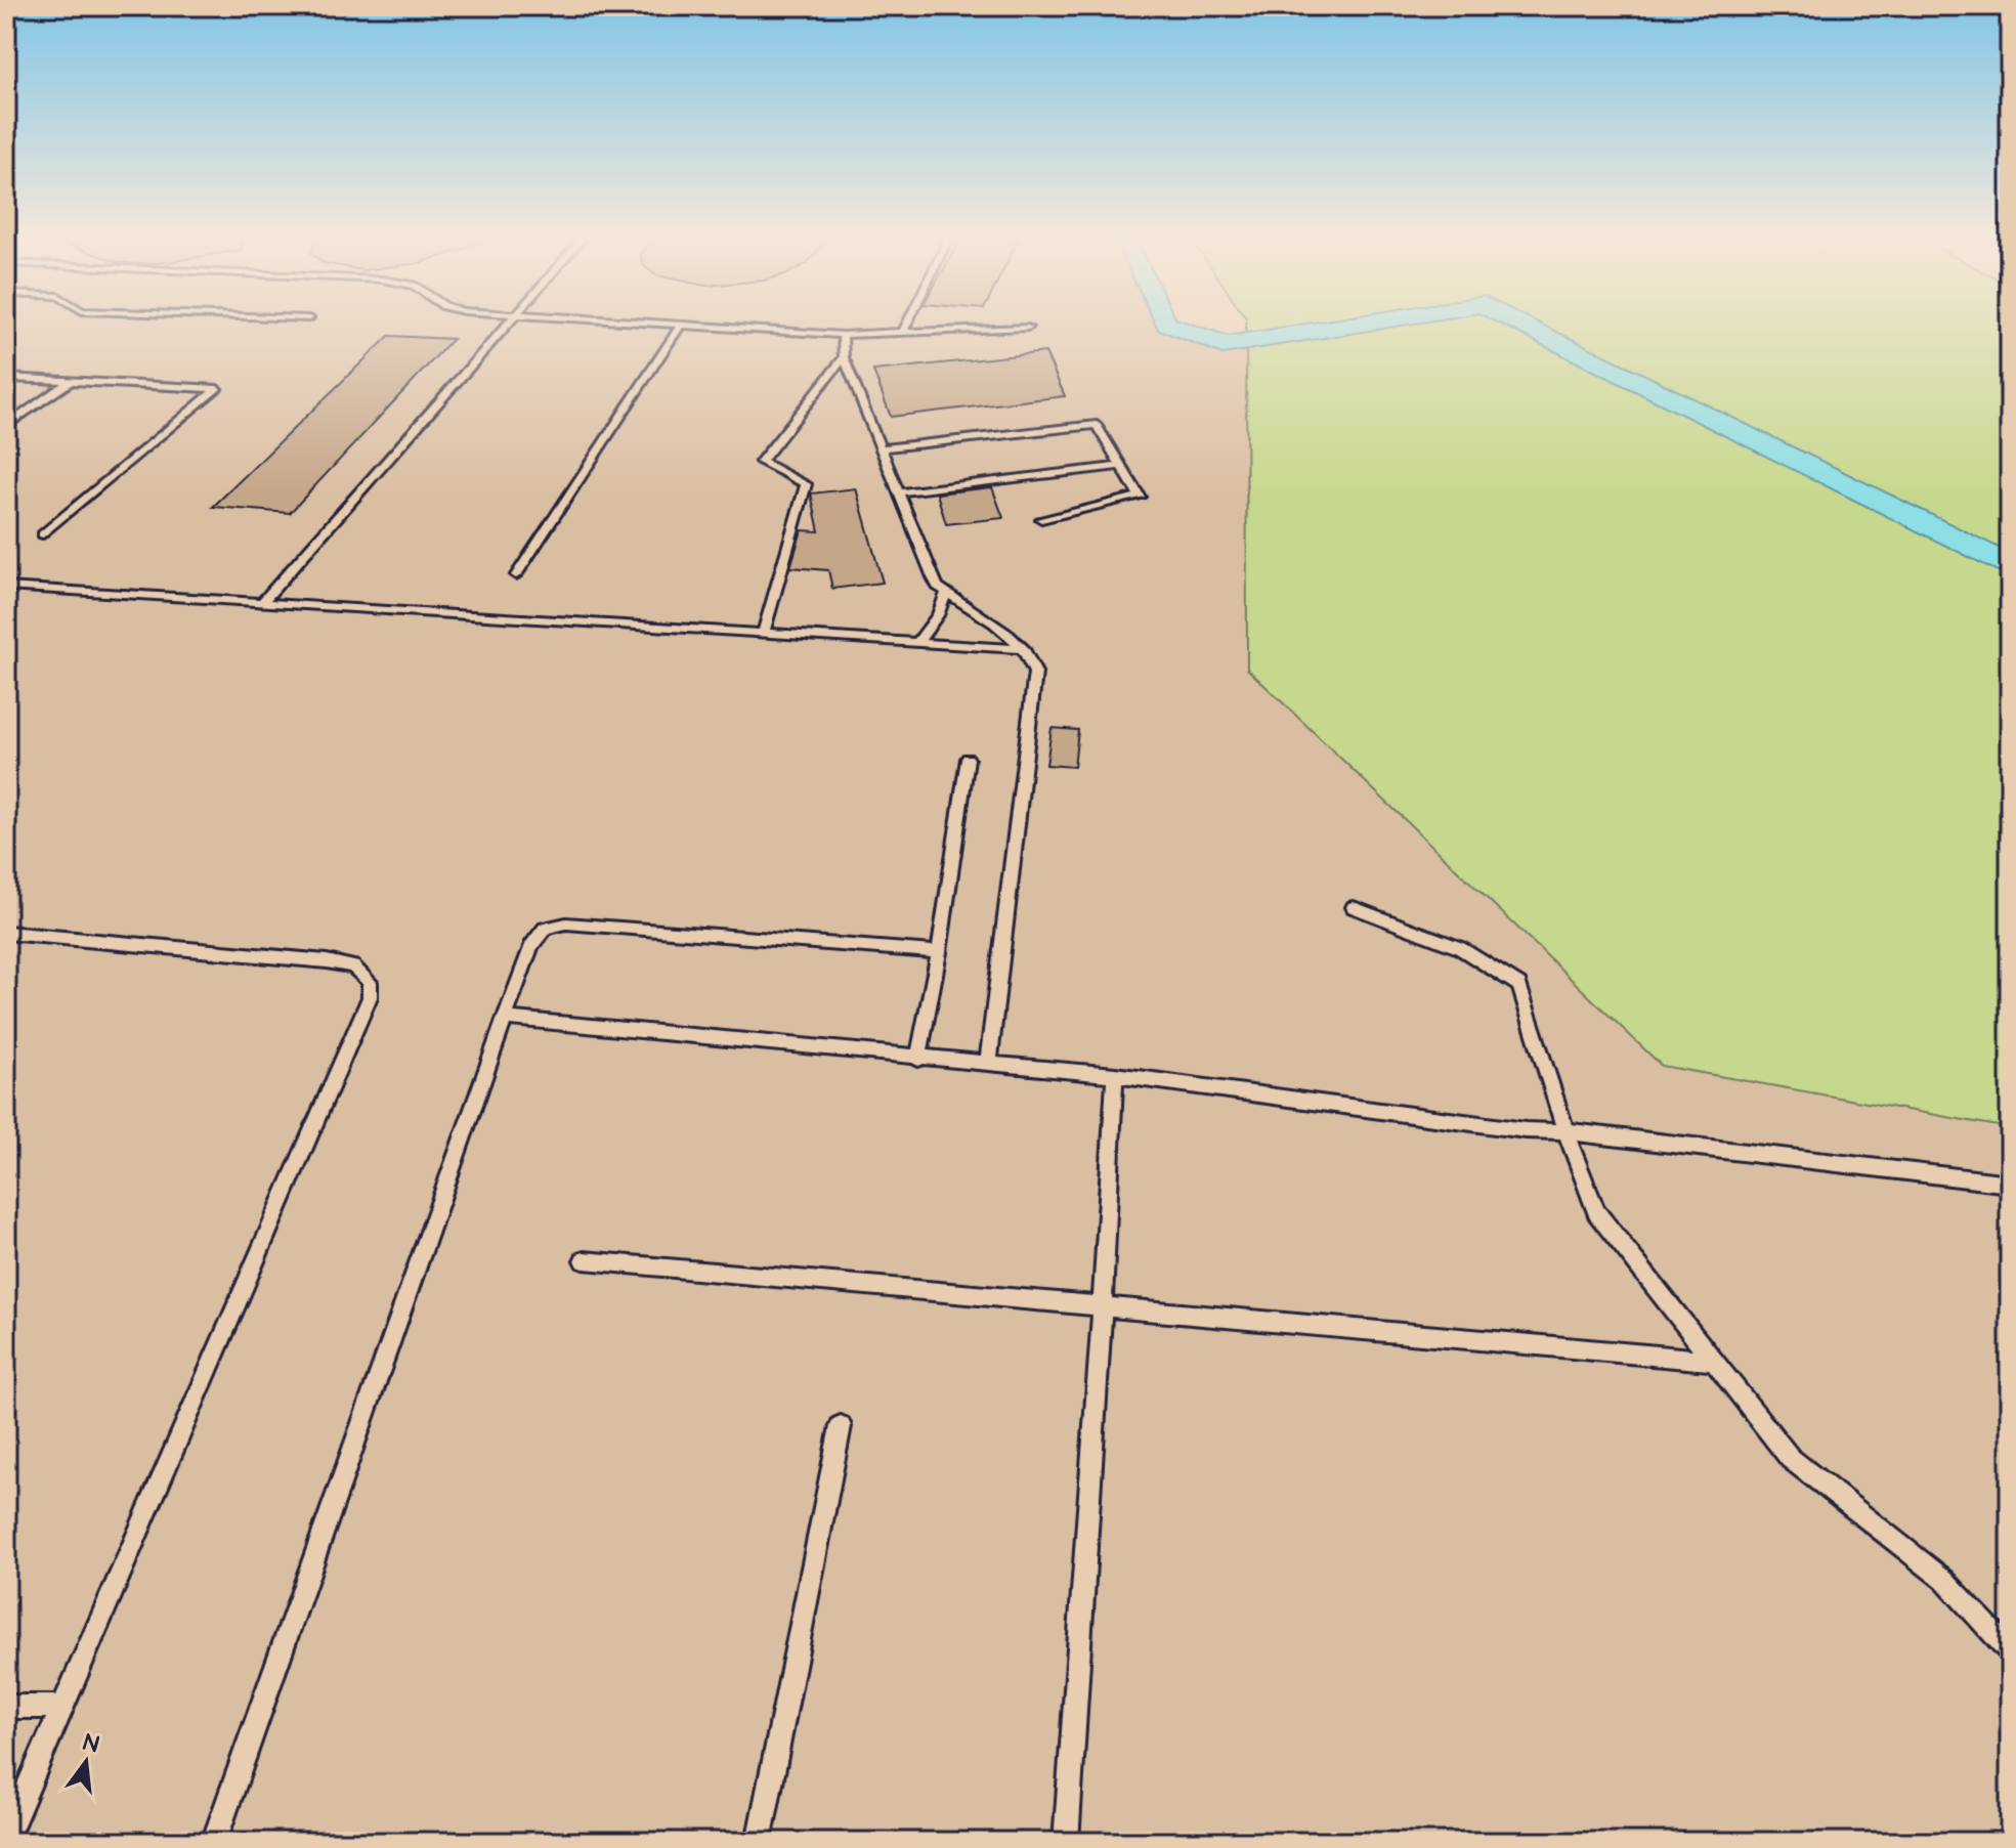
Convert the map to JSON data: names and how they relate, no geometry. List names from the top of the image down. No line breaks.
{"north":"top"}
